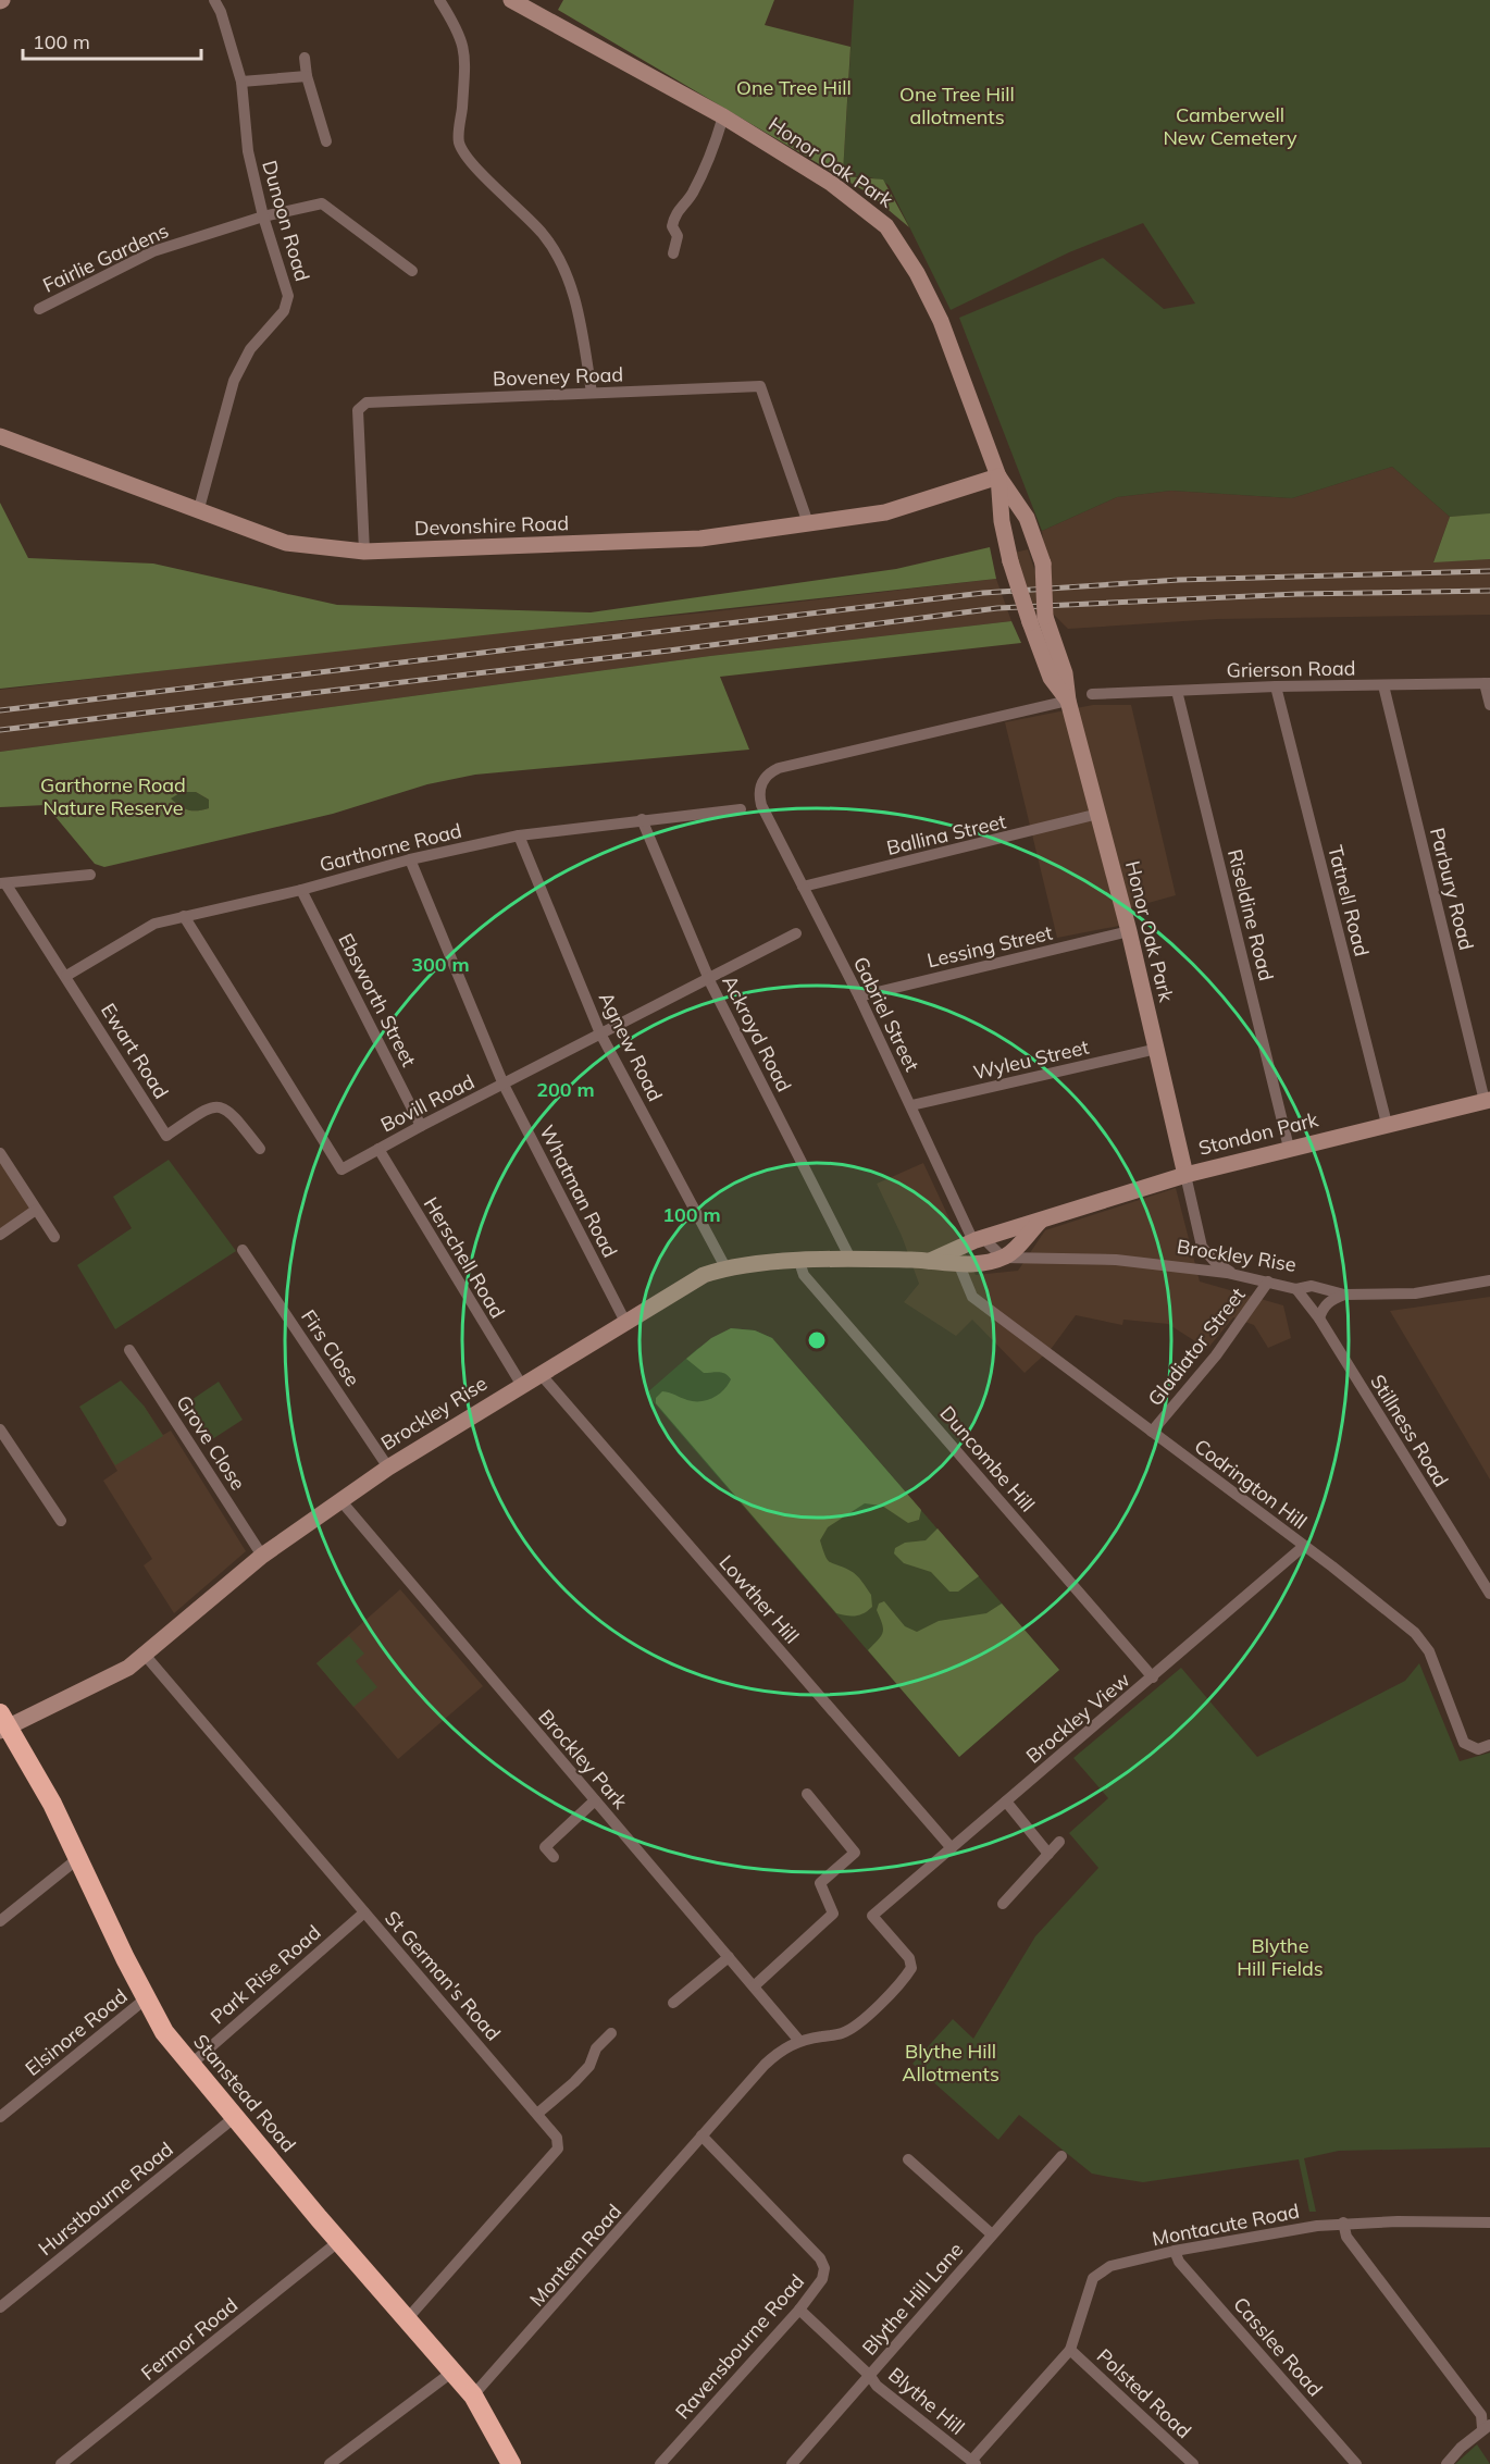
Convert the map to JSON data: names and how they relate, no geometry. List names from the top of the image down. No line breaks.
{"streets":{"highway":["Stanstead Road"],"main road":["Honor Oak Park","Devonshire Road","Stondon Park","Brockley Rise"],"street":["Dunoon Road","Fairlie Gardens","Boveney Road","Grierson Road","Ballina Street","Garthorne Road","Parbury Road","Tatnell Road","Riseldine Road","Lessing Street","Ebsworth Street","Gabriel Street","Ackroyd Road","Agnew Road","Ewart Road","Wyleu Street","Bovill Road","Whatman Road","Herschell Road","Gladiator Street","Firs Close","Stillness Road","Grove Close","Duncombe Hill","Codrington Hill","Lowther Hill","Brockley View","Brockley Park","Park Rise Road","St German's Road","Elsinore Road","Hurstbourne Road","Montacute Road","Montem Road","Blythe Hill Lane","Fermor Road","Ravensbourne Road","Casslee Road","Polsted Road","Blythe Hill"]},"crossings":[["Honor Oak Park","Devonshire Road"],["Honor Oak Park","Ballina Street"],["Honor Oak Park","Lessing Street"],["Honor Oak Park","Gabriel Street"],["Honor Oak Park","Wyleu Street"],["Honor Oak Park","Stondon Park"],["Dunoon Road","Fairlie Gardens"],["Dunoon Road","Devonshire Road"],["Boveney Road","Devonshire Road"],["Grierson Road","Parbury Road"],["Grierson Road","Tatnell Road"],["Grierson Road","Riseldine Road"],["Ballina Street","Gabriel Street"],["Garthorne Road","Ebsworth Street"],["Garthorne Road","Ackroyd Road"],["Garthorne Road","Agnew Road"],["Garthorne Road","Ewart Road"],["Garthorne Road","Bovill Road"],["Garthorne Road","Whatman Road"],["Parbury Road","Stondon Park"],["Tatnell Road","Stondon Park"],["Riseldine Road","Stondon Park"],["Lessing Street","Gabriel Street"],["Ebsworth Street","Bovill Road"],["Gabriel Street","Wyleu Street"],["Ackroyd Road","Bovill Road"],["Ackroyd Road","Brockley Rise"],["Agnew Road","Bovill Road"],["Agnew Road","Brockley Rise"],["Bovill Road","Whatman Road"],["Bovill Road","Herschell Road"],["Stondon Park","Brockley Rise"],["Stondon Park","Codrington Hill"],["Whatman Road","Brockley Rise"],["Brockley Rise","Herschell Road"],["Brockley Rise","Gladiator Street"],["Brockley Rise","Firs Close"],["Brockley Rise","Stillness Road"],["Brockley Rise","Grove Close"],["Brockley Rise","Duncombe Hill"],["Brockley Rise","Lowther Hill"],["Brockley Rise","Brockley Park"],["Brockley Rise","St German's Road"],["Brockley Rise","Stanstead Road"],["Gladiator Street","Codrington Hill"],["Duncombe Hill","Brockley View"],["Codrington Hill","Brockley View"],["Lowther Hill","Brockley View"],["Brockley View","Brockley Park"],["Brockley View","Montem Road"],["Brockley Park","Montem Road"],["Park Rise Road","St German's Road"],["Park Rise Road","Stanstead Road"],["St German's Road","Stanstead Road"],["Elsinore Road","Stanstead Road"],["Stanstead Road","Hurstbourne Road"],["Stanstead Road","Montem Road"],["Stanstead Road","Fermor Road"],["Montacute Road","Casslee Road"],["Montacute Road","Polsted Road"],["Montacute Road","Blythe Hill"],["Montem Road","Ravensbourne Road"],["Blythe Hill Lane","Blythe Hill"],["Ravensbourne Road","Blythe Hill"]],"parks":["One Tree Hill","One Tree Hill allotments","Camberwell New Cemetery","Garthorne Road Nature Reserve","Blythe Hill Fields","Blythe Hill Allotments"],"scale_bar":"100 m","rings":["300 m","200 m","100 m"]}
